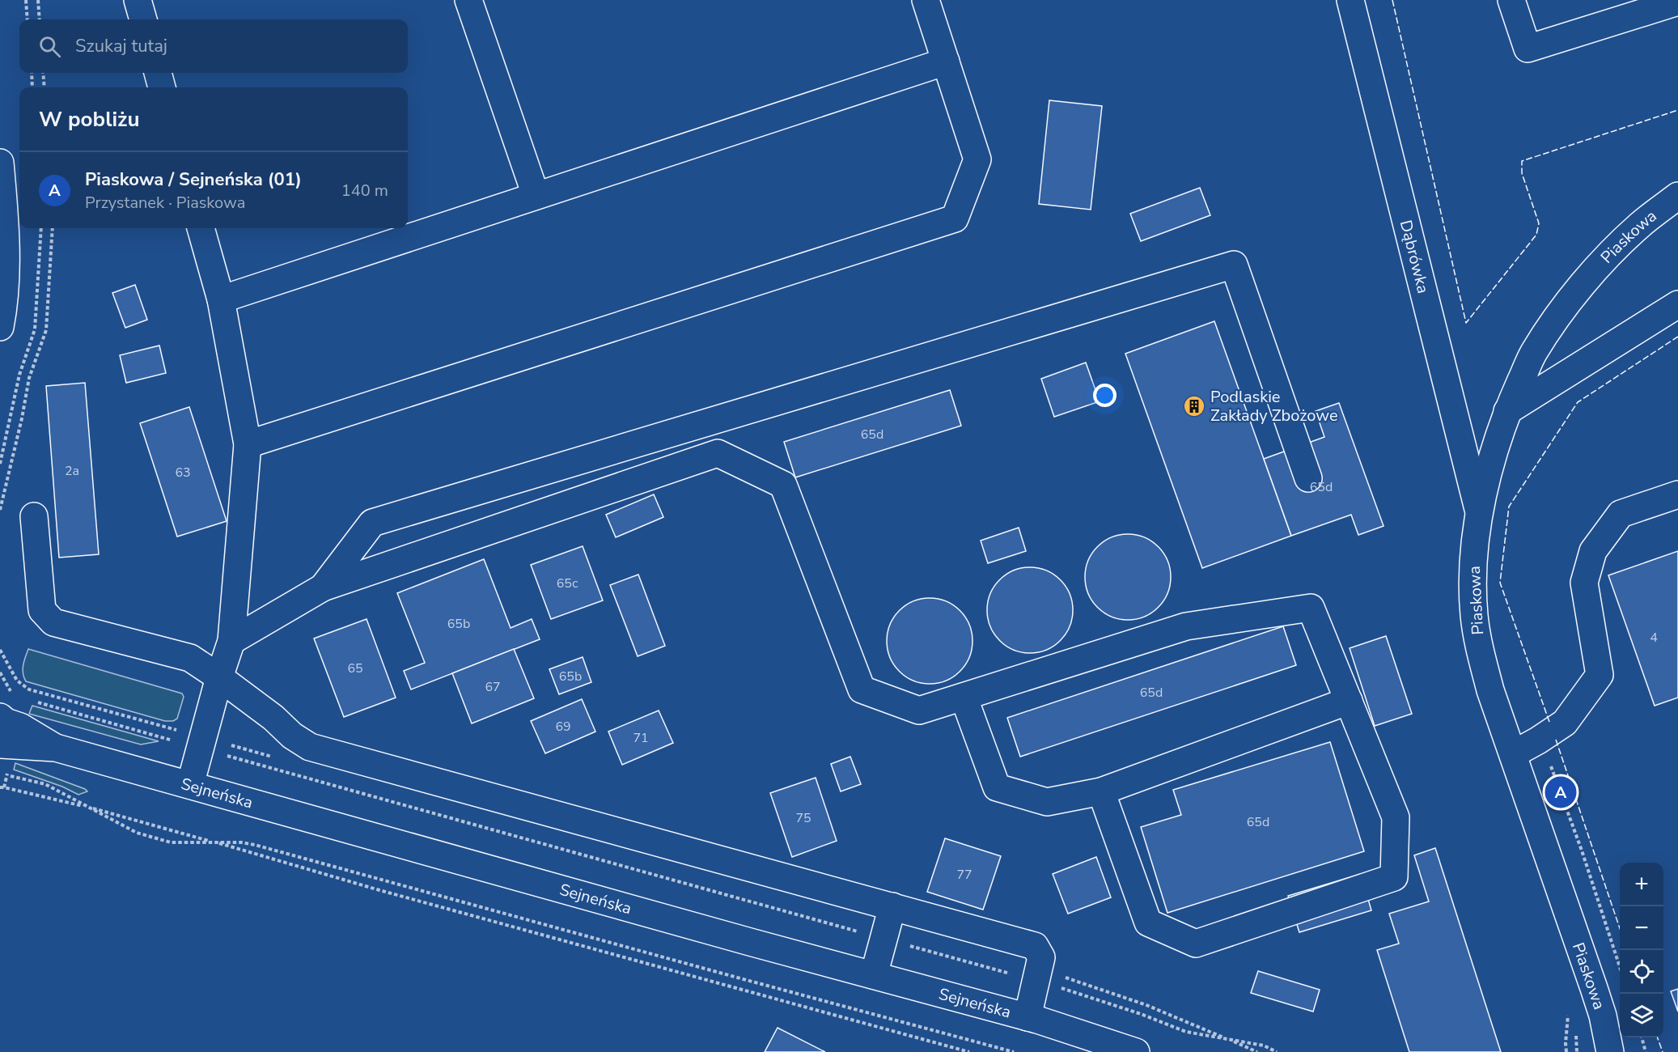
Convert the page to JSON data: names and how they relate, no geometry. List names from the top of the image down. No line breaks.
{"streets":{"street":["Piaskowa","Dąbrówka","Sejneńska"]},"crossings":[["Piaskowa","Dąbrówka"]],"places":{"building":["Podlaskie Zakłady Zbożowe"]},"house_numbers":["65d","2a","63","65d","65c","65b","4","65","65b","67","65d","69","71","75","65d","77"],"page":{"search":"Szukaj tutaj","heading":"W pobliżu","list":[{"mark":"A","name":"Piaskowa / Sejneńska (01)","note":"Przystanek · Piaskowa","value":"140 m"}],"pins":"A","map_buttons":["+","−"]}}
